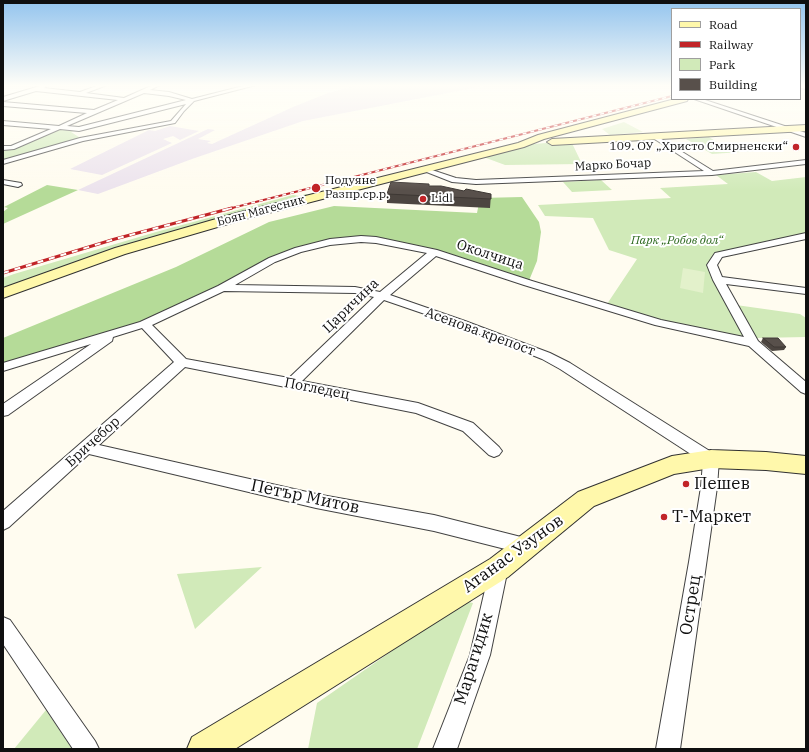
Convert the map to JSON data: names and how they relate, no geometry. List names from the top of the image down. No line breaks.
{"streets":{"street":["Марко Бочар","Боян Магесник","Околчица","Царичина","Асенова крепост","Погледец","Бричебор","Петър Митов","Атанас Узунов","Острец","Марагидик"]},"crossings":[["Марко Бочар","Боян Магесник"],["Околчица","Царичина"],["Околчица","Асенова крепост"],["Царичина","Асенова крепост"],["Царичина","Погледец"],["Асенова крепост","Атанас Узунов"],["Асенова крепост","Острец"],["Погледец","Бричебор"],["Бричебор","Петър Митов"],["Петър Митов","Атанас Узунов"],["Атанас Узунов","Острец"],["Атанас Узунов","Марагидик"]],"parks":["Парк „Робов дол“"],"places":["109. ОУ „Христо Смирненски“","Подуяне Разпр.ср.р.","Lidl","Пешев","Т-Маркет"],"legend":["Road","Railway","Park","Building"]}
